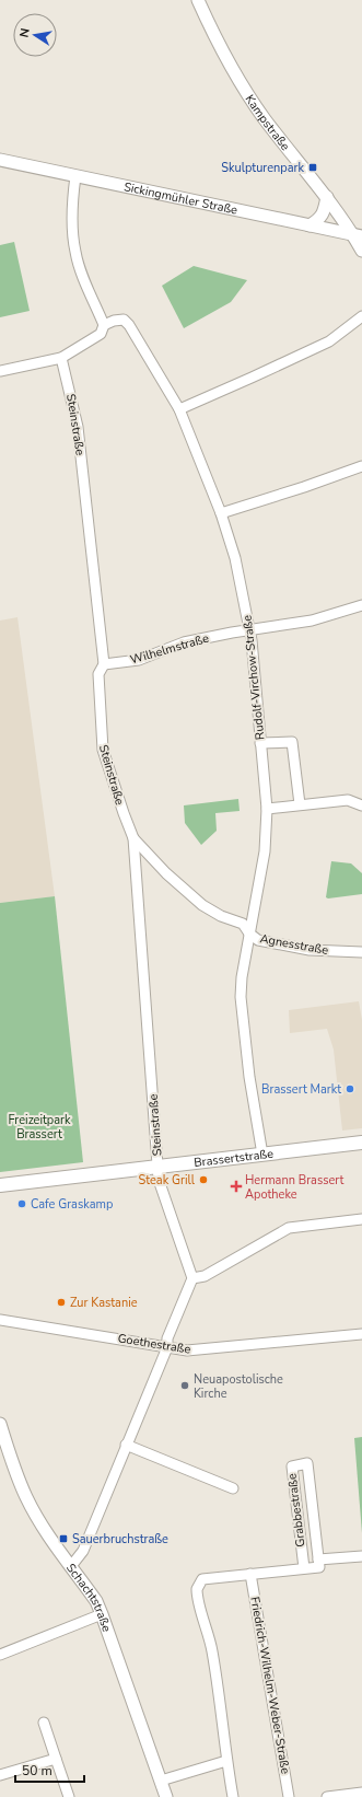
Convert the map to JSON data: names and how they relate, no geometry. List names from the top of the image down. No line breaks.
{"streets":{"main road":["Brassertstraße"],"street":["Kampstraße","Sickingmühler Straße","Steinstraße","Wilhelmstraße","Rudolf-Virchow-Straße","Agnesstraße","Goethestraße","Grabbestraße","Schachtstraße","Friedrich-Wilhelm-Weber-Straße"]},"crossings":[["Kampstraße","Sickingmühler Straße"],["Steinstraße","Wilhelmstraße"],["Steinstraße","Agnesstraße"],["Steinstraße","Brassertstraße"],["Wilhelmstraße","Rudolf-Virchow-Straße"],["Rudolf-Virchow-Straße","Agnesstraße"],["Rudolf-Virchow-Straße","Brassertstraße"]],"parks":["Freizeitpark Brassert"],"places":{"transit":["Skulpturenpark","Sauerbruchstraße"],"other":["Brassert Markt","Steak Grill","Cafe Graskamp","Zur Kastanie","Neuapostolische Kirche"],"health":["Hermann Brassert Apotheke"]},"scale_bar":"50 m","north":"left"}
